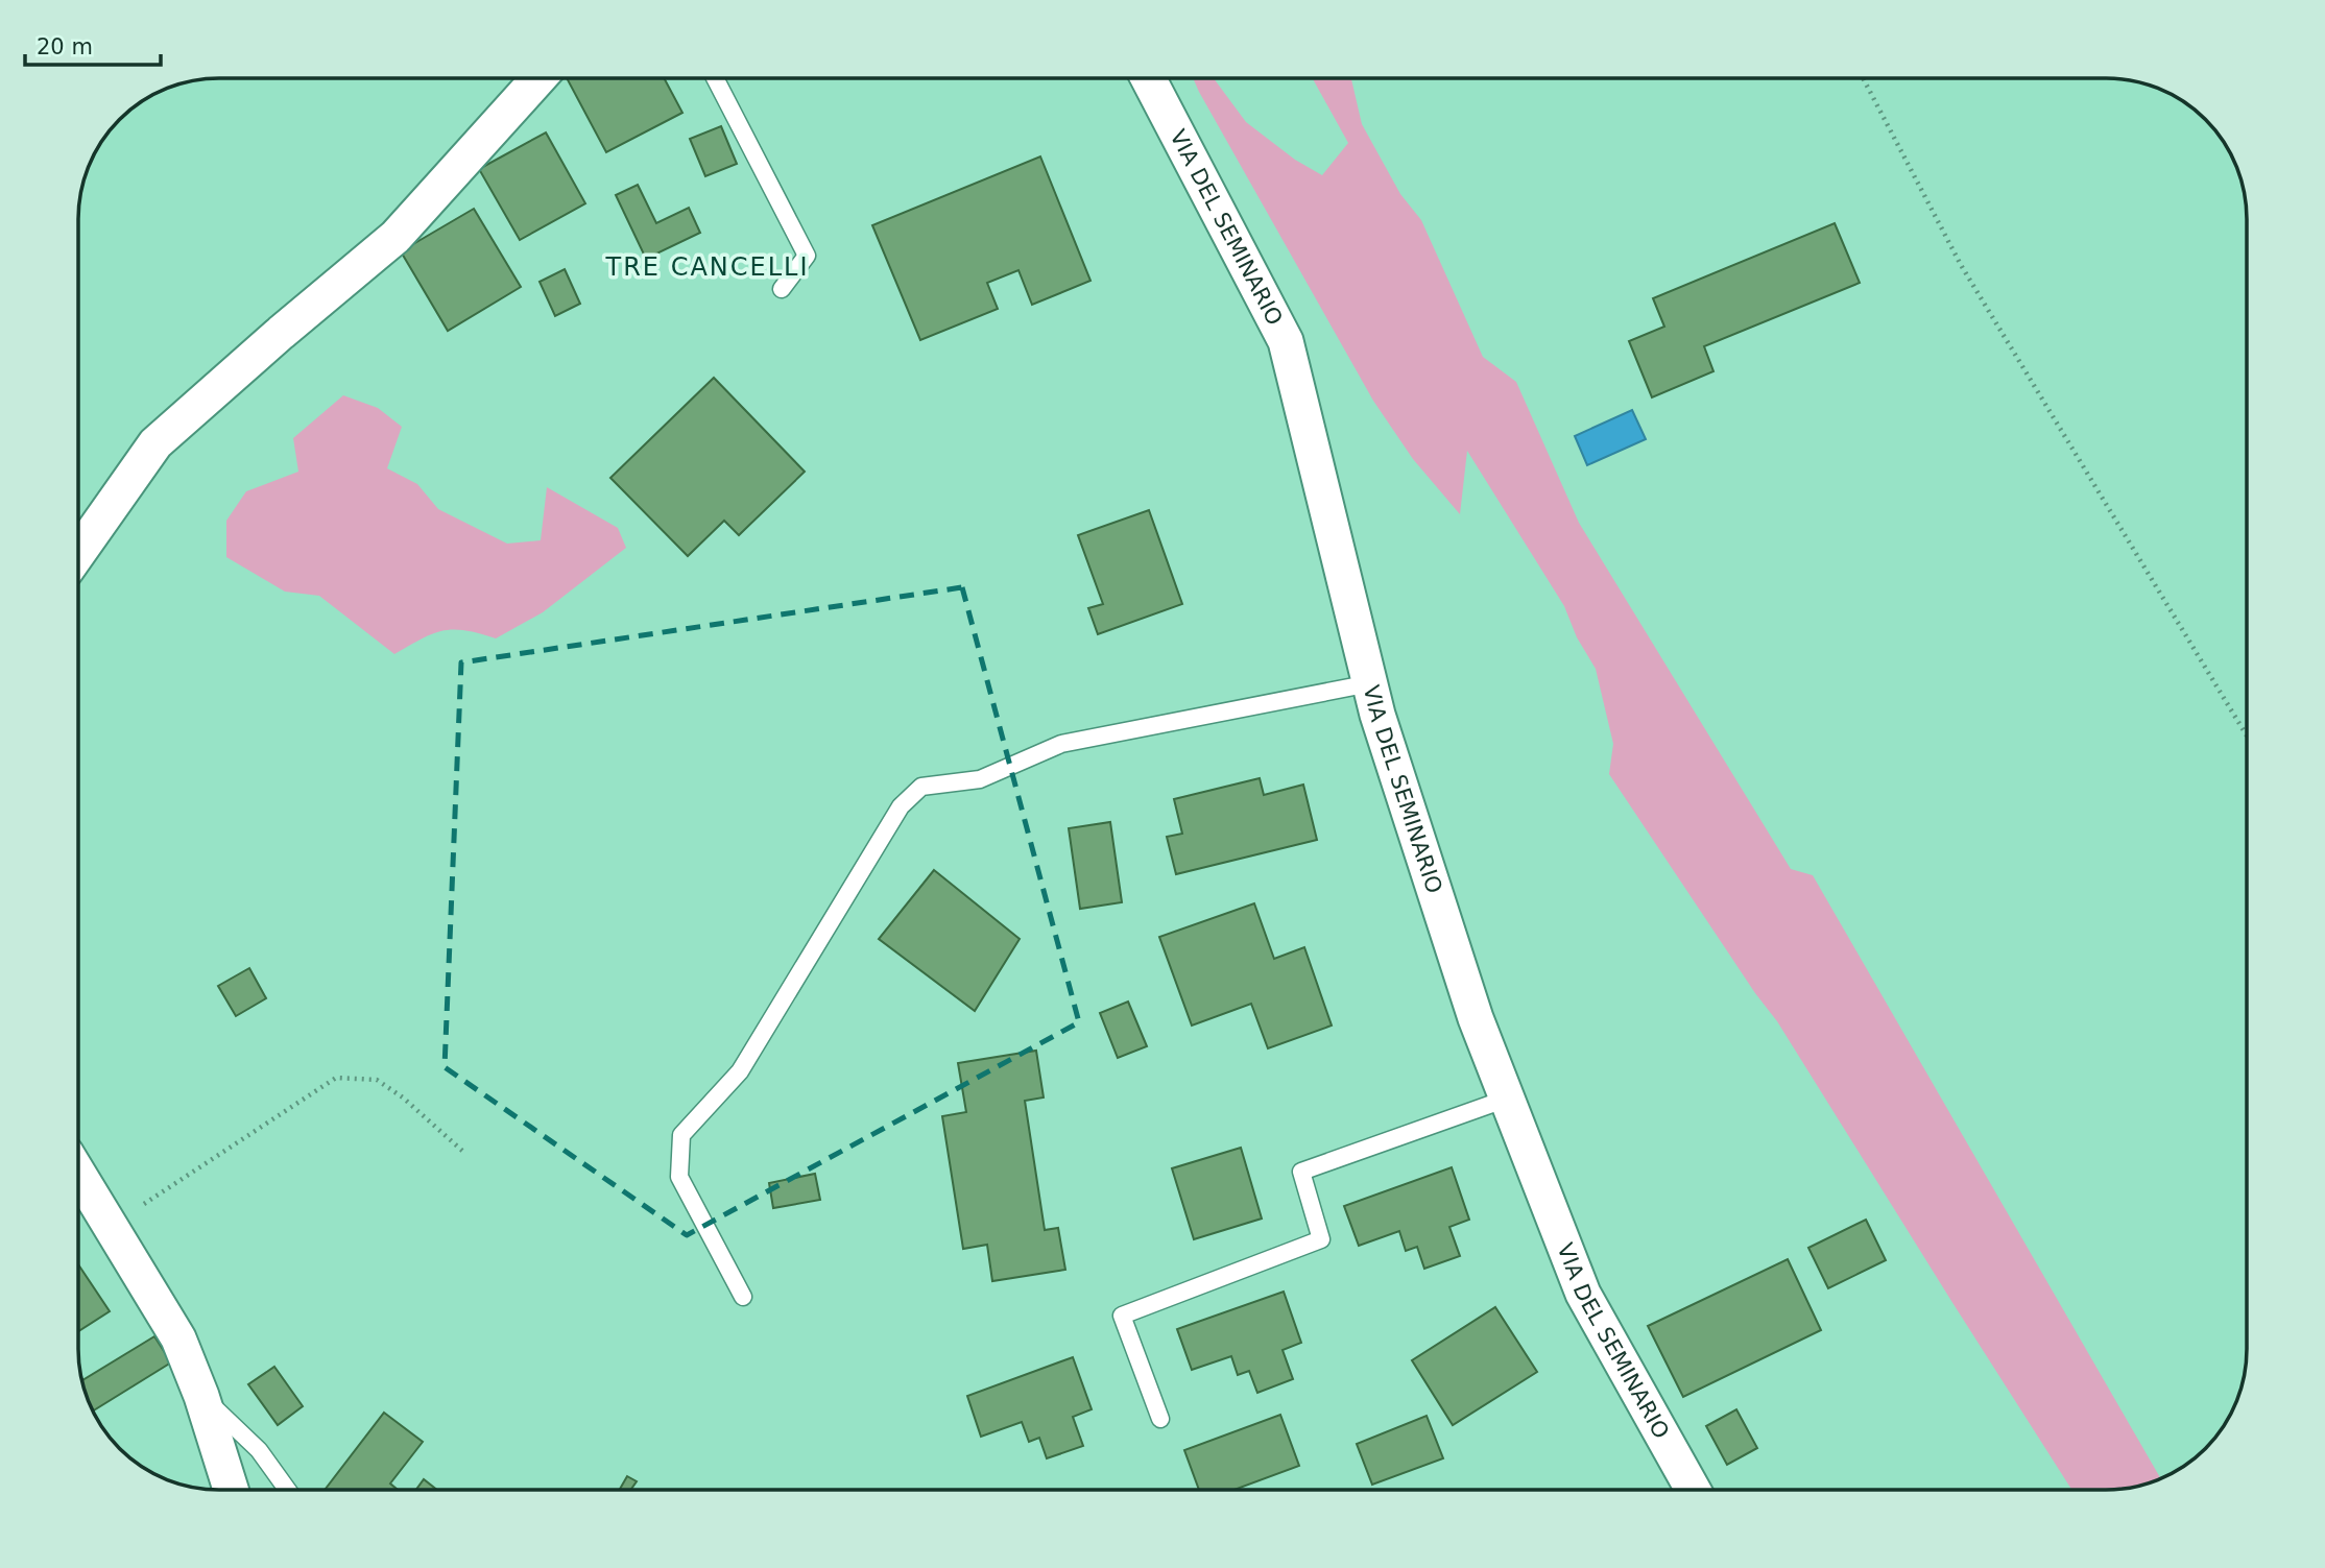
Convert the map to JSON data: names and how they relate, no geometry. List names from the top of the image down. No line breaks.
{"streets":{"street":["VIA DEL SEMINARIO"]},"districts":["TRE CANCELLI"],"scale_bar":"20 m"}
